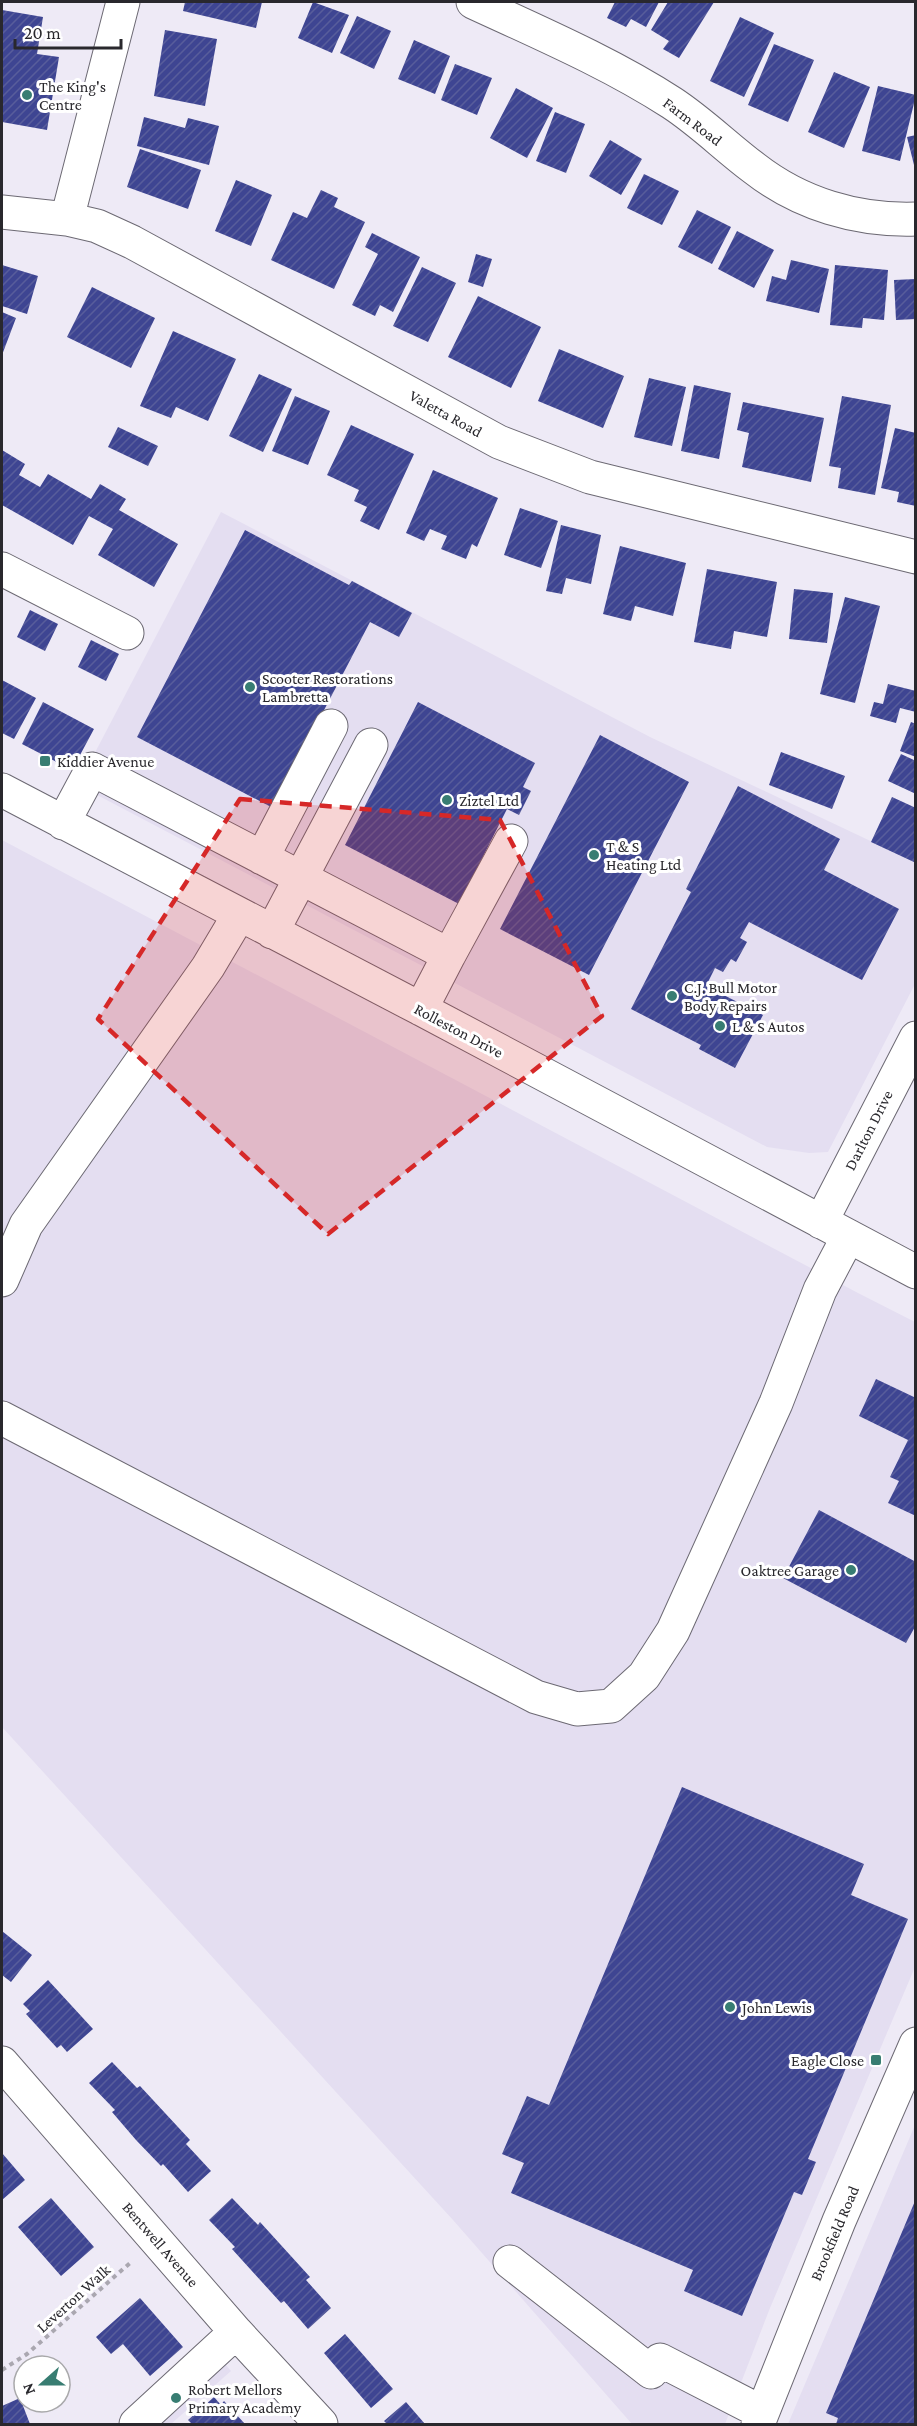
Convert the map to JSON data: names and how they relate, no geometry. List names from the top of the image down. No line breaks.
{"streets":{"street":["Farm Road","Valetta Road","Rolleston Drive","Darlton Drive","Brookfield Road","Bentwell Avenue"],"path":["Leverton Walk"]},"crossings":[["Rolleston Drive","Darlton Drive"],["Bentwell Avenue","Leverton Walk"]],"places":{"other":["The King's Centre","Scooter Restorations Lambretta","Ziztel Ltd","T & S Heating Ltd","C.J. Bull Motor Body Repairs","L & S Autos","Oaktree Garage","John Lewis","Robert Mellors Primary Academy"],"transit":["Kiddier Avenue","Eagle Close"]},"scale_bar":"20 m","north":"left"}
